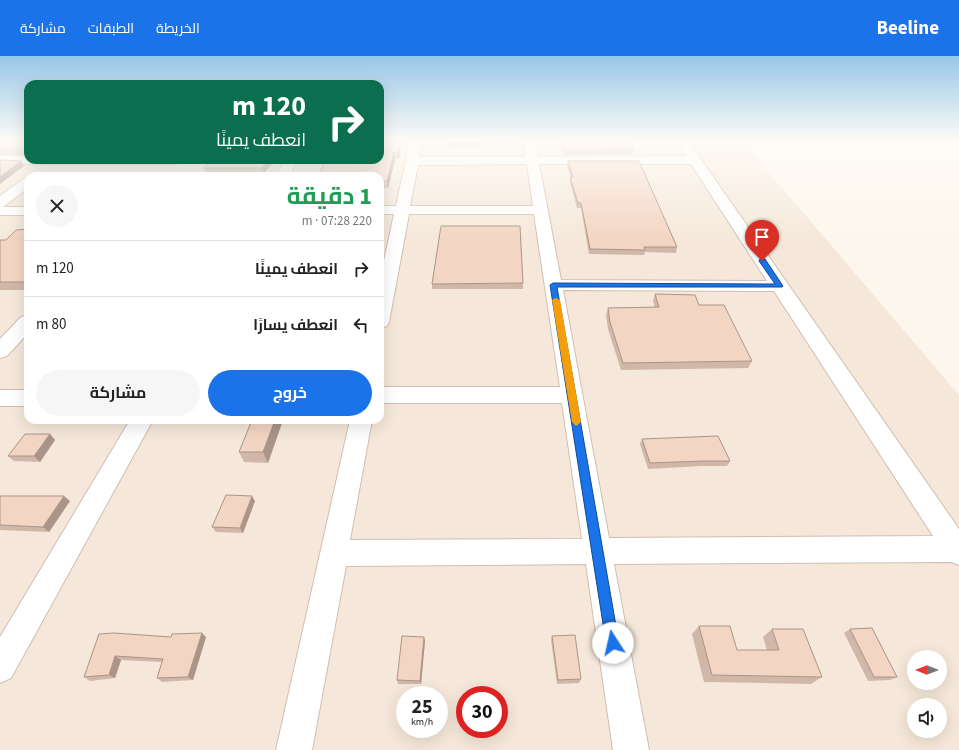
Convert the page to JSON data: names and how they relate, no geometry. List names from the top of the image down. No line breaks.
{"north":"left","page":{"header":"Beeline","nav":["الخريطة","الطبقات","مشاركة"],"turn":["120 m","انعطف يمينًا"],"heading":["1 دقيقة","220 m · 07:28"],"list":[{"name":"انعطف يمينًا","value":"120 m"},{"name":"انعطف يسارًا","value":"80 m"}],"buttons":["خروج","مشاركة"],"speed":"25 km/h","limit":"30"}}
